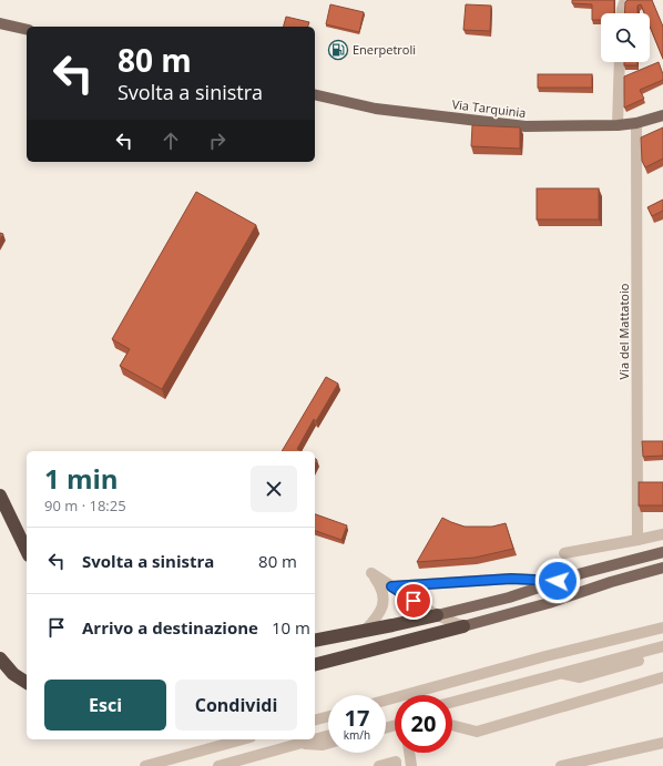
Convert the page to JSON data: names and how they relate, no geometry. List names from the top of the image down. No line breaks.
{"streets":{"main road":["Via Tarquinia"],"street":["Via del Mattatoio"]},"crossings":[["Via Tarquinia","Via del Mattatoio"]],"places":{"fuel station":["Enerpetroli"]},"page":{"turn":["80 m","Svolta a sinistra"],"heading":["1 min","90 m · 18:25"],"list":[{"name":"Svolta a sinistra","value":"80 m"},{"name":"Arrivo a destinazione","value":"10 m"}],"buttons":["Esci","Condividi"],"speed":"17 km/h","limit":"20"}}
